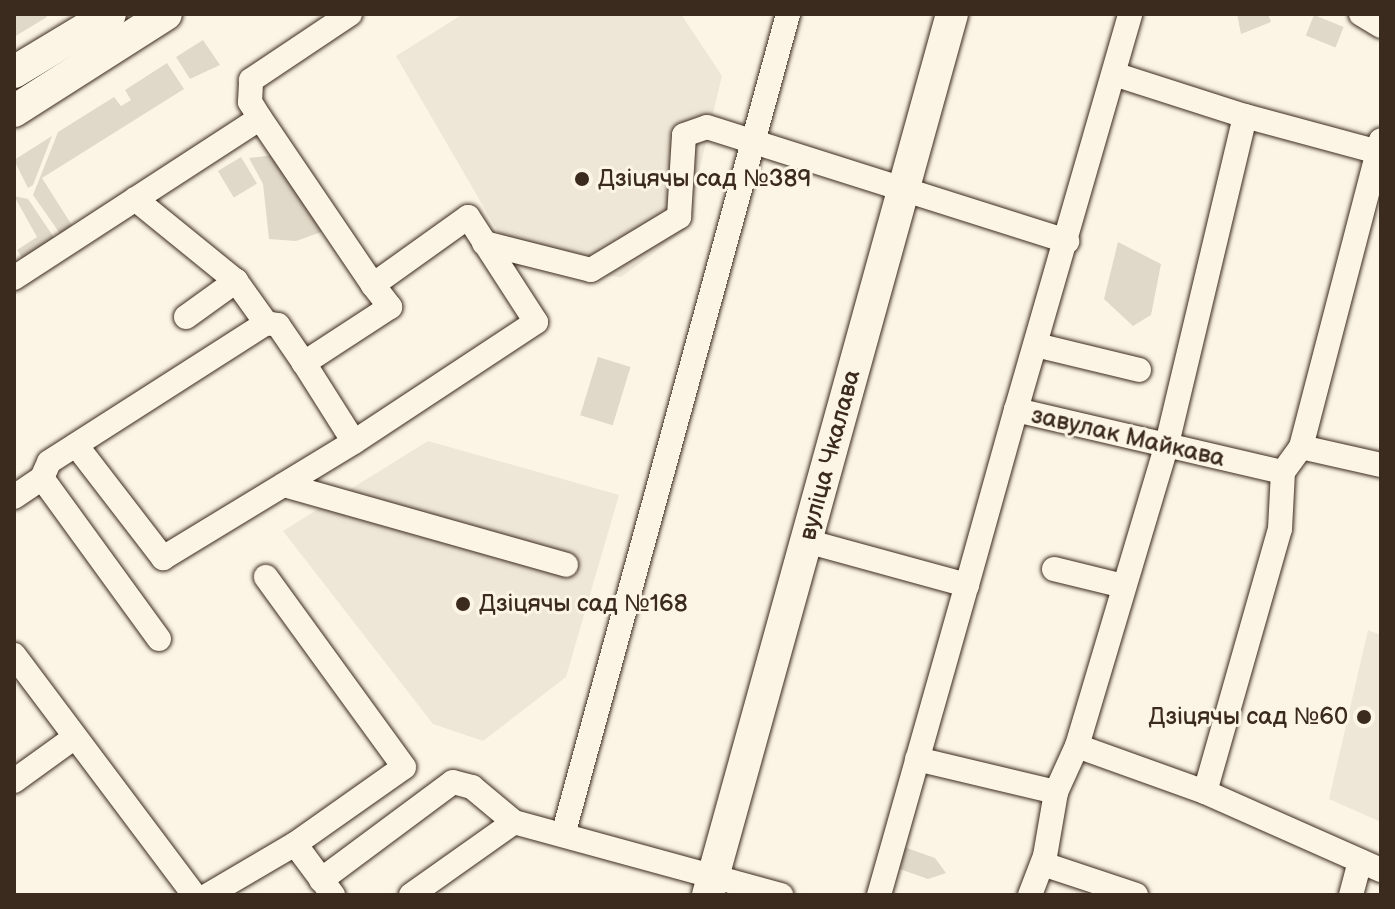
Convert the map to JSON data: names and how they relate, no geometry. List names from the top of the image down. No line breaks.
{"streets":{"main road":["вуліца Чкалава"],"street":["завулак Майкава"]},"places":["Дзіцячы сад №389","Дзіцячы сад №168","Дзіцячы сад №60"]}
